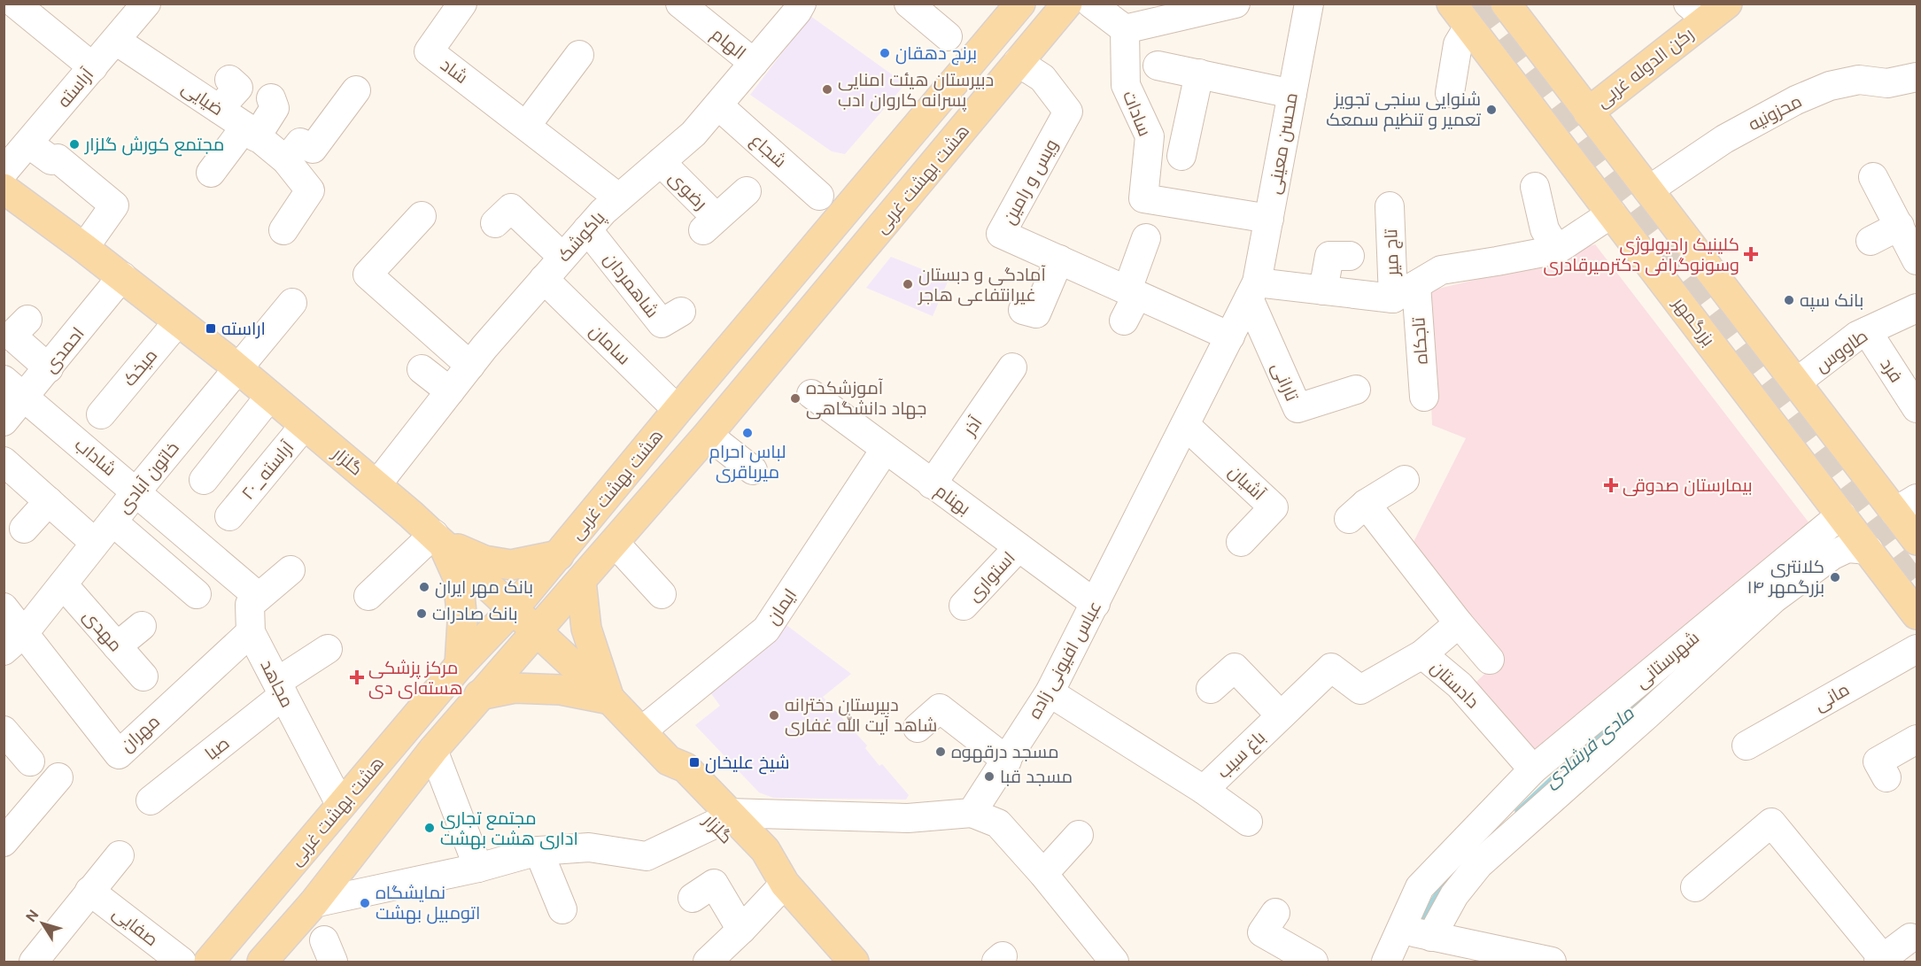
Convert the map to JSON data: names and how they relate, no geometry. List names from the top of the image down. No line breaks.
{"streets":{"main road":["رکن الدوله غربی","هشت بهشت غربی","بزرگمهر","گلزار"],"street":["الهام","شاد","آراسته","ضیایی","محزونیه","سادات","محسن معینی","شجاع","ویس و رامین","رضوی","پاکوشک","تاج میر","شاهمردان","تاجکاه","سامان","احمدی","طاووس","میخک","فرد","تارانی","آذر","شاداب","۲۰_آراسته","خاتون آبادی","آشیان","بهنام","استواری","ایمان","مهدی","عباس افیونی زاده","شهرستانی","مجاهد","دادستان","مانی","مهران","صبا","باغ سیب","صفایی"]},"crossings":[["الهام","پاکوشک"],["شاد","پاکوشک"],["آراسته","ضیایی"],["سادات","محسن معینی"],["محسن معینی","تارانی"],["محسن معینی","عباس افیونی زاده"],["شجاع","پاکوشک"],["هشت بهشت غربی","ویس و رامین"],["هشت بهشت غربی","سامان"],["هشت بهشت غربی","گلزار"],["هشت بهشت غربی","مجاهد"],["ویس و رامین","عباس افیونی زاده"],["رضوی","پاکوشک"],["پاکوشک","شاهمردان"],["پاکوشک","سامان"],["پاکوشک","گلزار"],["تاج میر","تاجکاه"],["بزرگمهر","شهرستانی"],["احمدی","شاداب"],["احمدی","گلزار"],["طاووس","فرد"],["میخک","گلزار"],["تارانی","عباس افیونی زاده"],["آذر","بهنام"],["شاداب","خاتون آبادی"],["شاداب","مجاهد"],["گلزار","۲۰_آراسته"],["گلزار","خاتون آبادی"],["گلزار","ایمان"],["خاتون آبادی","مهدی"],["خاتون آبادی","مهران"],["آشیان","عباس افیونی زاده"],["بهنام","استواری"],["بهنام","ایمان"],["بهنام","عباس افیونی زاده"],["عباس افیونی زاده","باغ سیب"],["شهرستانی","دادستان"],["مجاهد","مهران"],["مجاهد","صبا"],["دادستان","باغ سیب"]],"water":["مادی فرشادی"],"places":{"other":["برنج دهقان","دبیرستان هیئت امنایی پسرانه کاروان ادب","شنوایی سنجی تجویز تعمیر و تنظیم سمعک","مجتمع کورش گلزار","آمادگی و دبستان غیرانتفاعی هاجر","بانک سپه","آموزشکده جهاد دانشگاهی","لباس احرام میرباقری","کلانتری ۱۴ بزرگمهر","بانک مهر ایران","بانک صادرات","دبیرستان دخترانه شاهد آیت الله غفاری","مسجد درقهوه","مسجد قبا","مجتمع تجاری اداری هشت بهشت","نمایشگاه اتومبیل بهشت"],"health":["کلینیک رادیولوژی وسونوگرافی دکترمیرقادری","بیمارستان صدوقی","مرکز پزشکی هسته‌ای دی"],"transit":["اراسته","شیخ علیخان"]},"north":"top left"}
